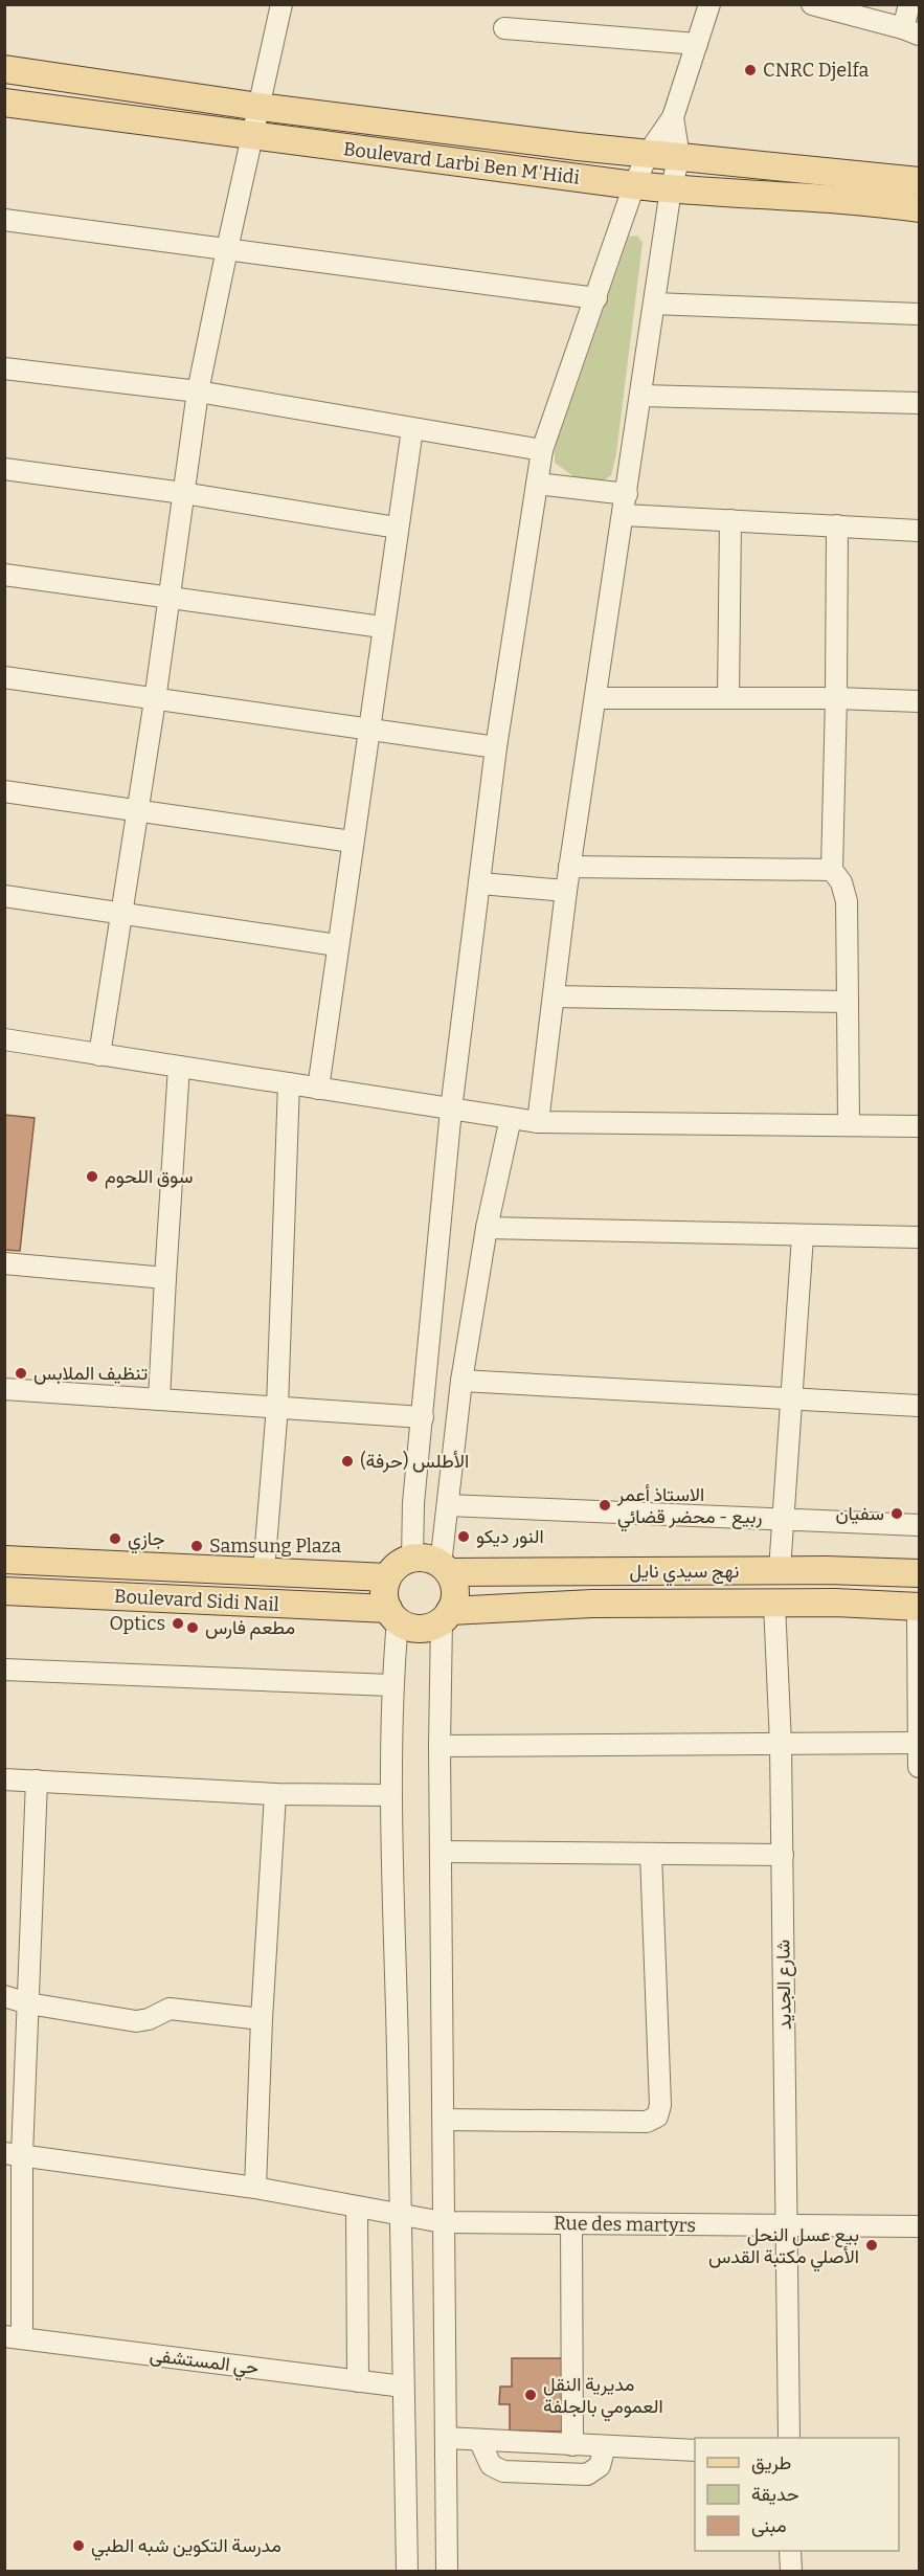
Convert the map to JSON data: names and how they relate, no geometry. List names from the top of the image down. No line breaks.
{"streets":{"main road":["Boulevard Larbi Ben M'Hidi","نهج سيدي نايل","Boulevard Sidi Nail"],"street":["شارع الجديد","Rue des martyrs","حي المستشفى"]},"crossings":[["نهج سيدي نايل","Boulevard Sidi Nail"],["نهج سيدي نايل","شارع الجديد"],["شارع الجديد","Rue des martyrs"]],"places":["CNRC Djelfa","سوق اللحوم","تنظيف الملابس","الأطلس (حرفة)","الاستاذ أعمر ربيع - محضر قضائي","سفيان","النور ديكو","جازي","Samsung Plaza","Optics","مطعم فارس","بيع عسل النحل الأصلي مكتبة القدس","مديرية النقل العمومي بالجلفة","مدرسة التكوين شبه الطبي"],"legend":["طريق","حديقة","مبنى"]}
